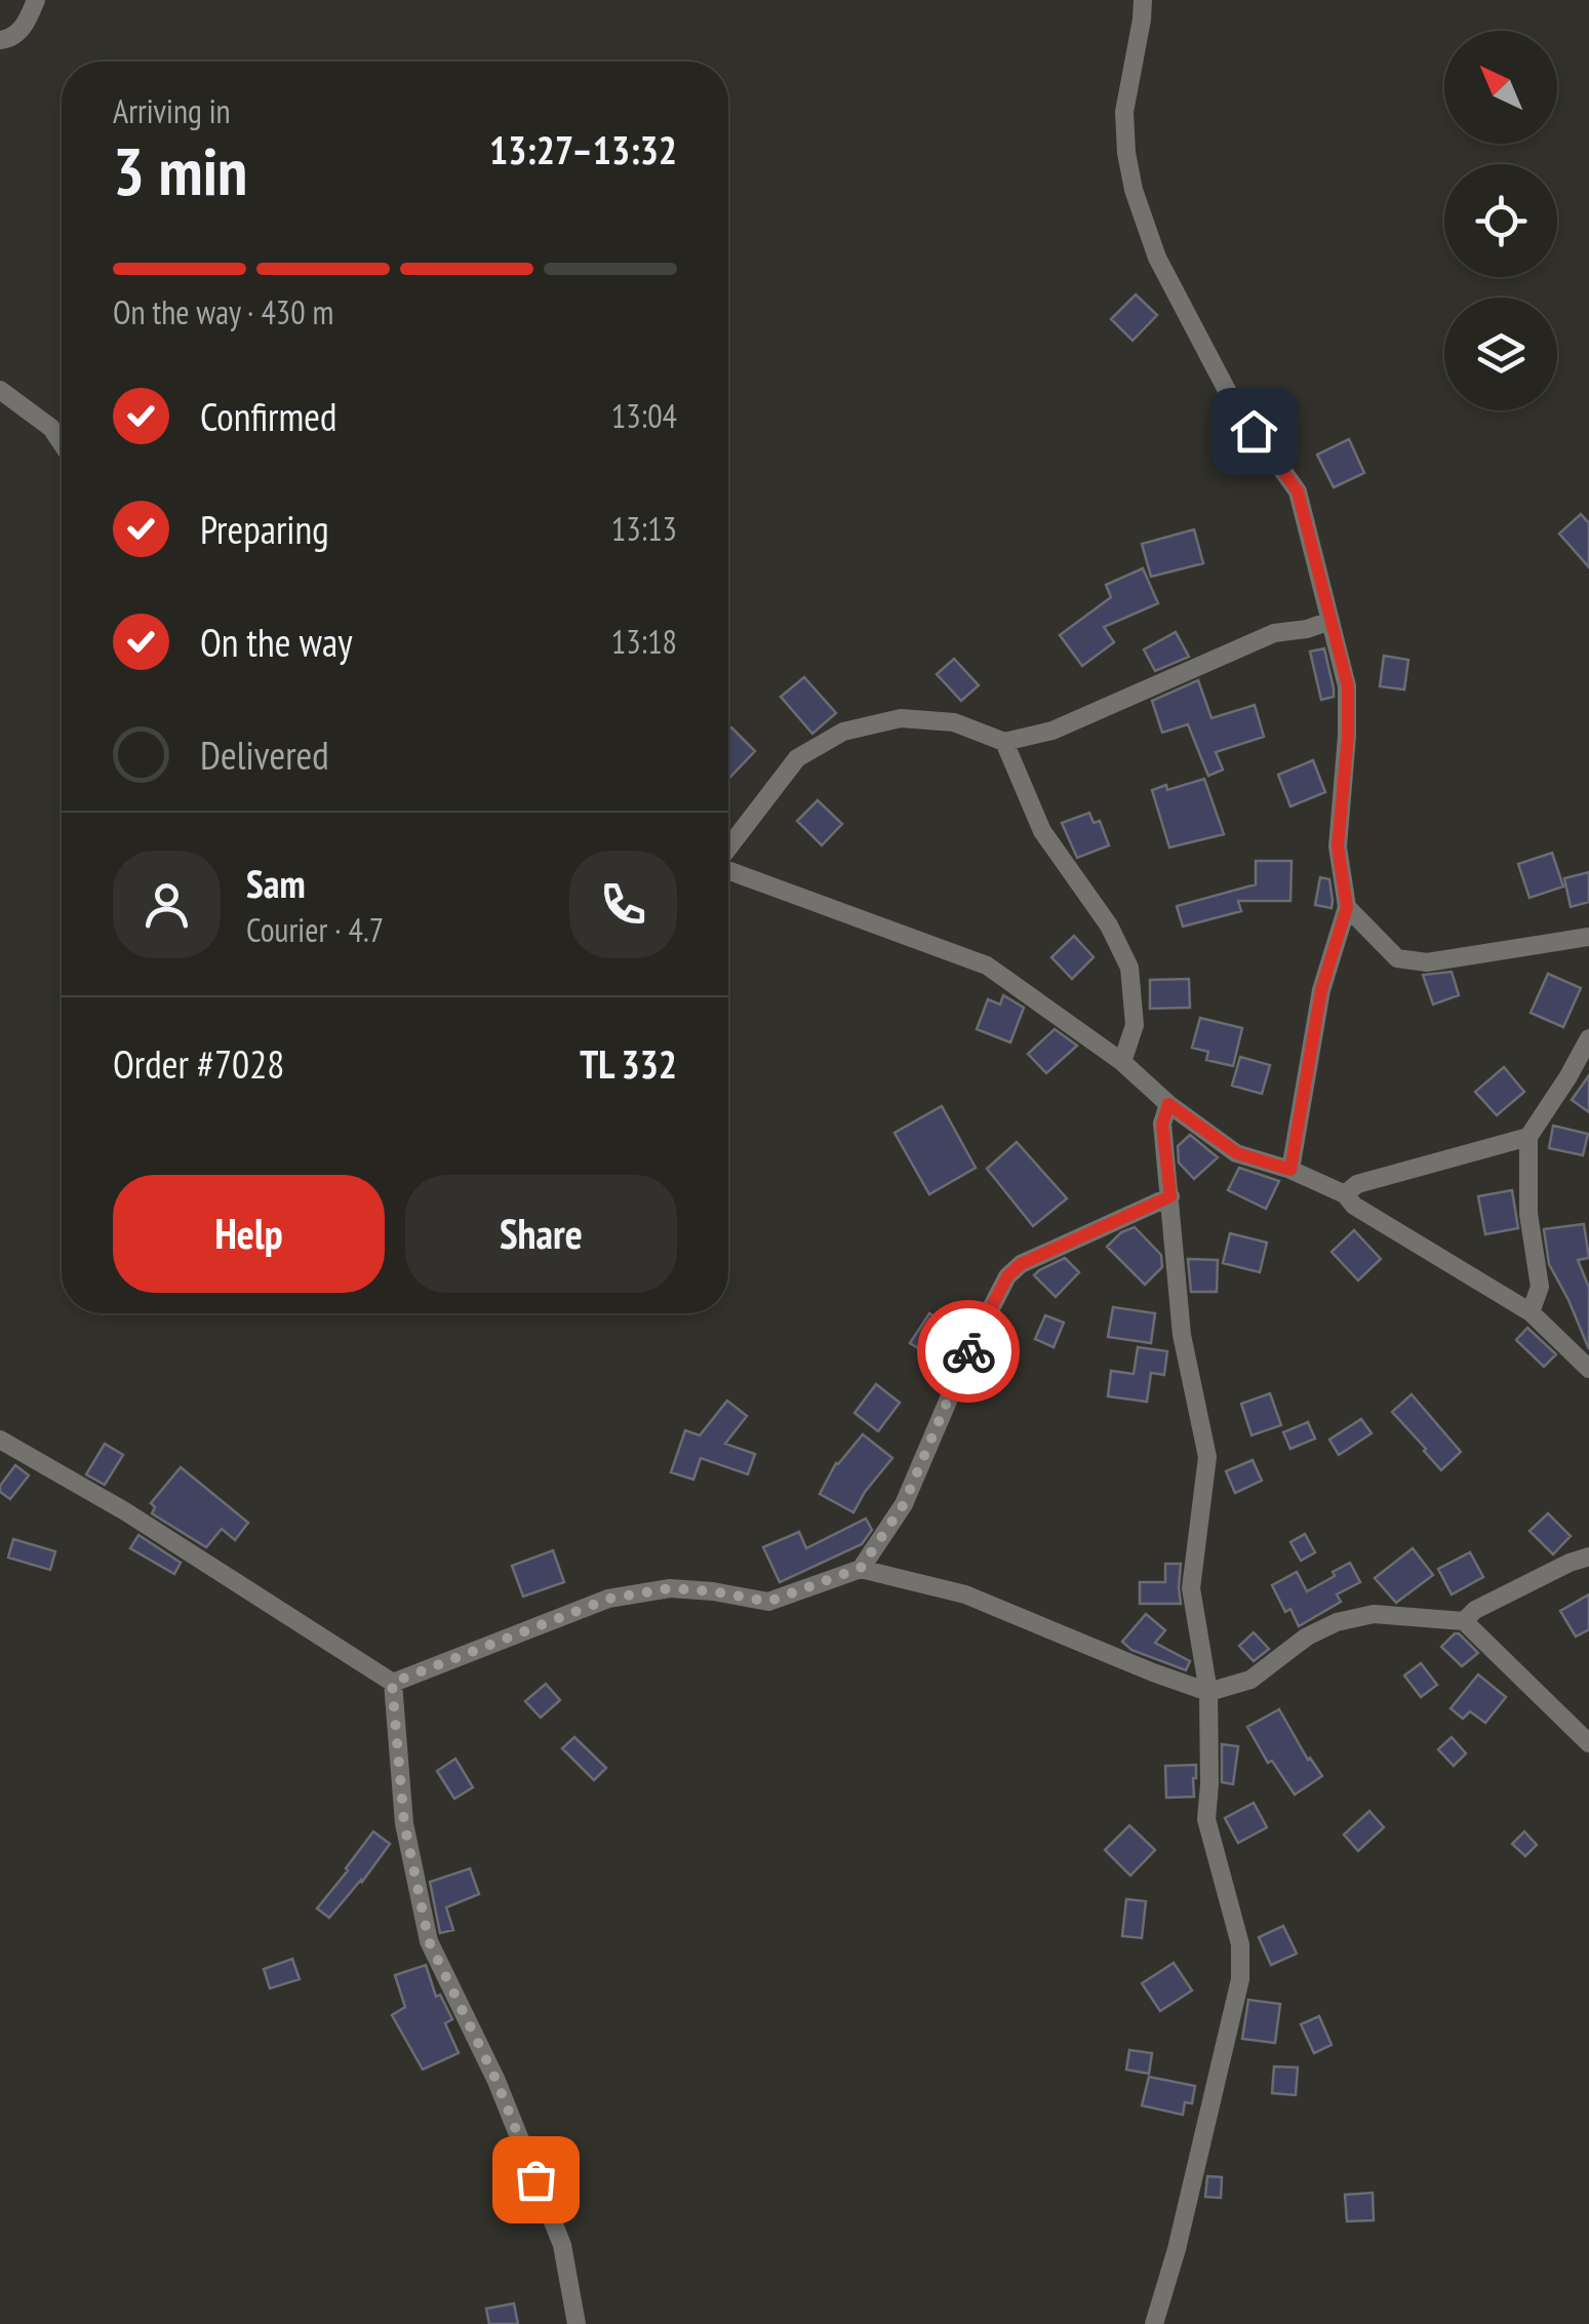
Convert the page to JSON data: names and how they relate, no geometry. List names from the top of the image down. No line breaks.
{"north":"top left","page":{"heading":["3 min","Arriving in","13:27–13:32"],"panel":["Sam","Courier · 4.7","Order #7028","TL 332"],"bar":"On the way · 430 m","list":[["Confirmed","13:04"],["Preparing","13:13"],["On the way","13:18"],"Delivered"],"buttons":["Help","Share"]}}
